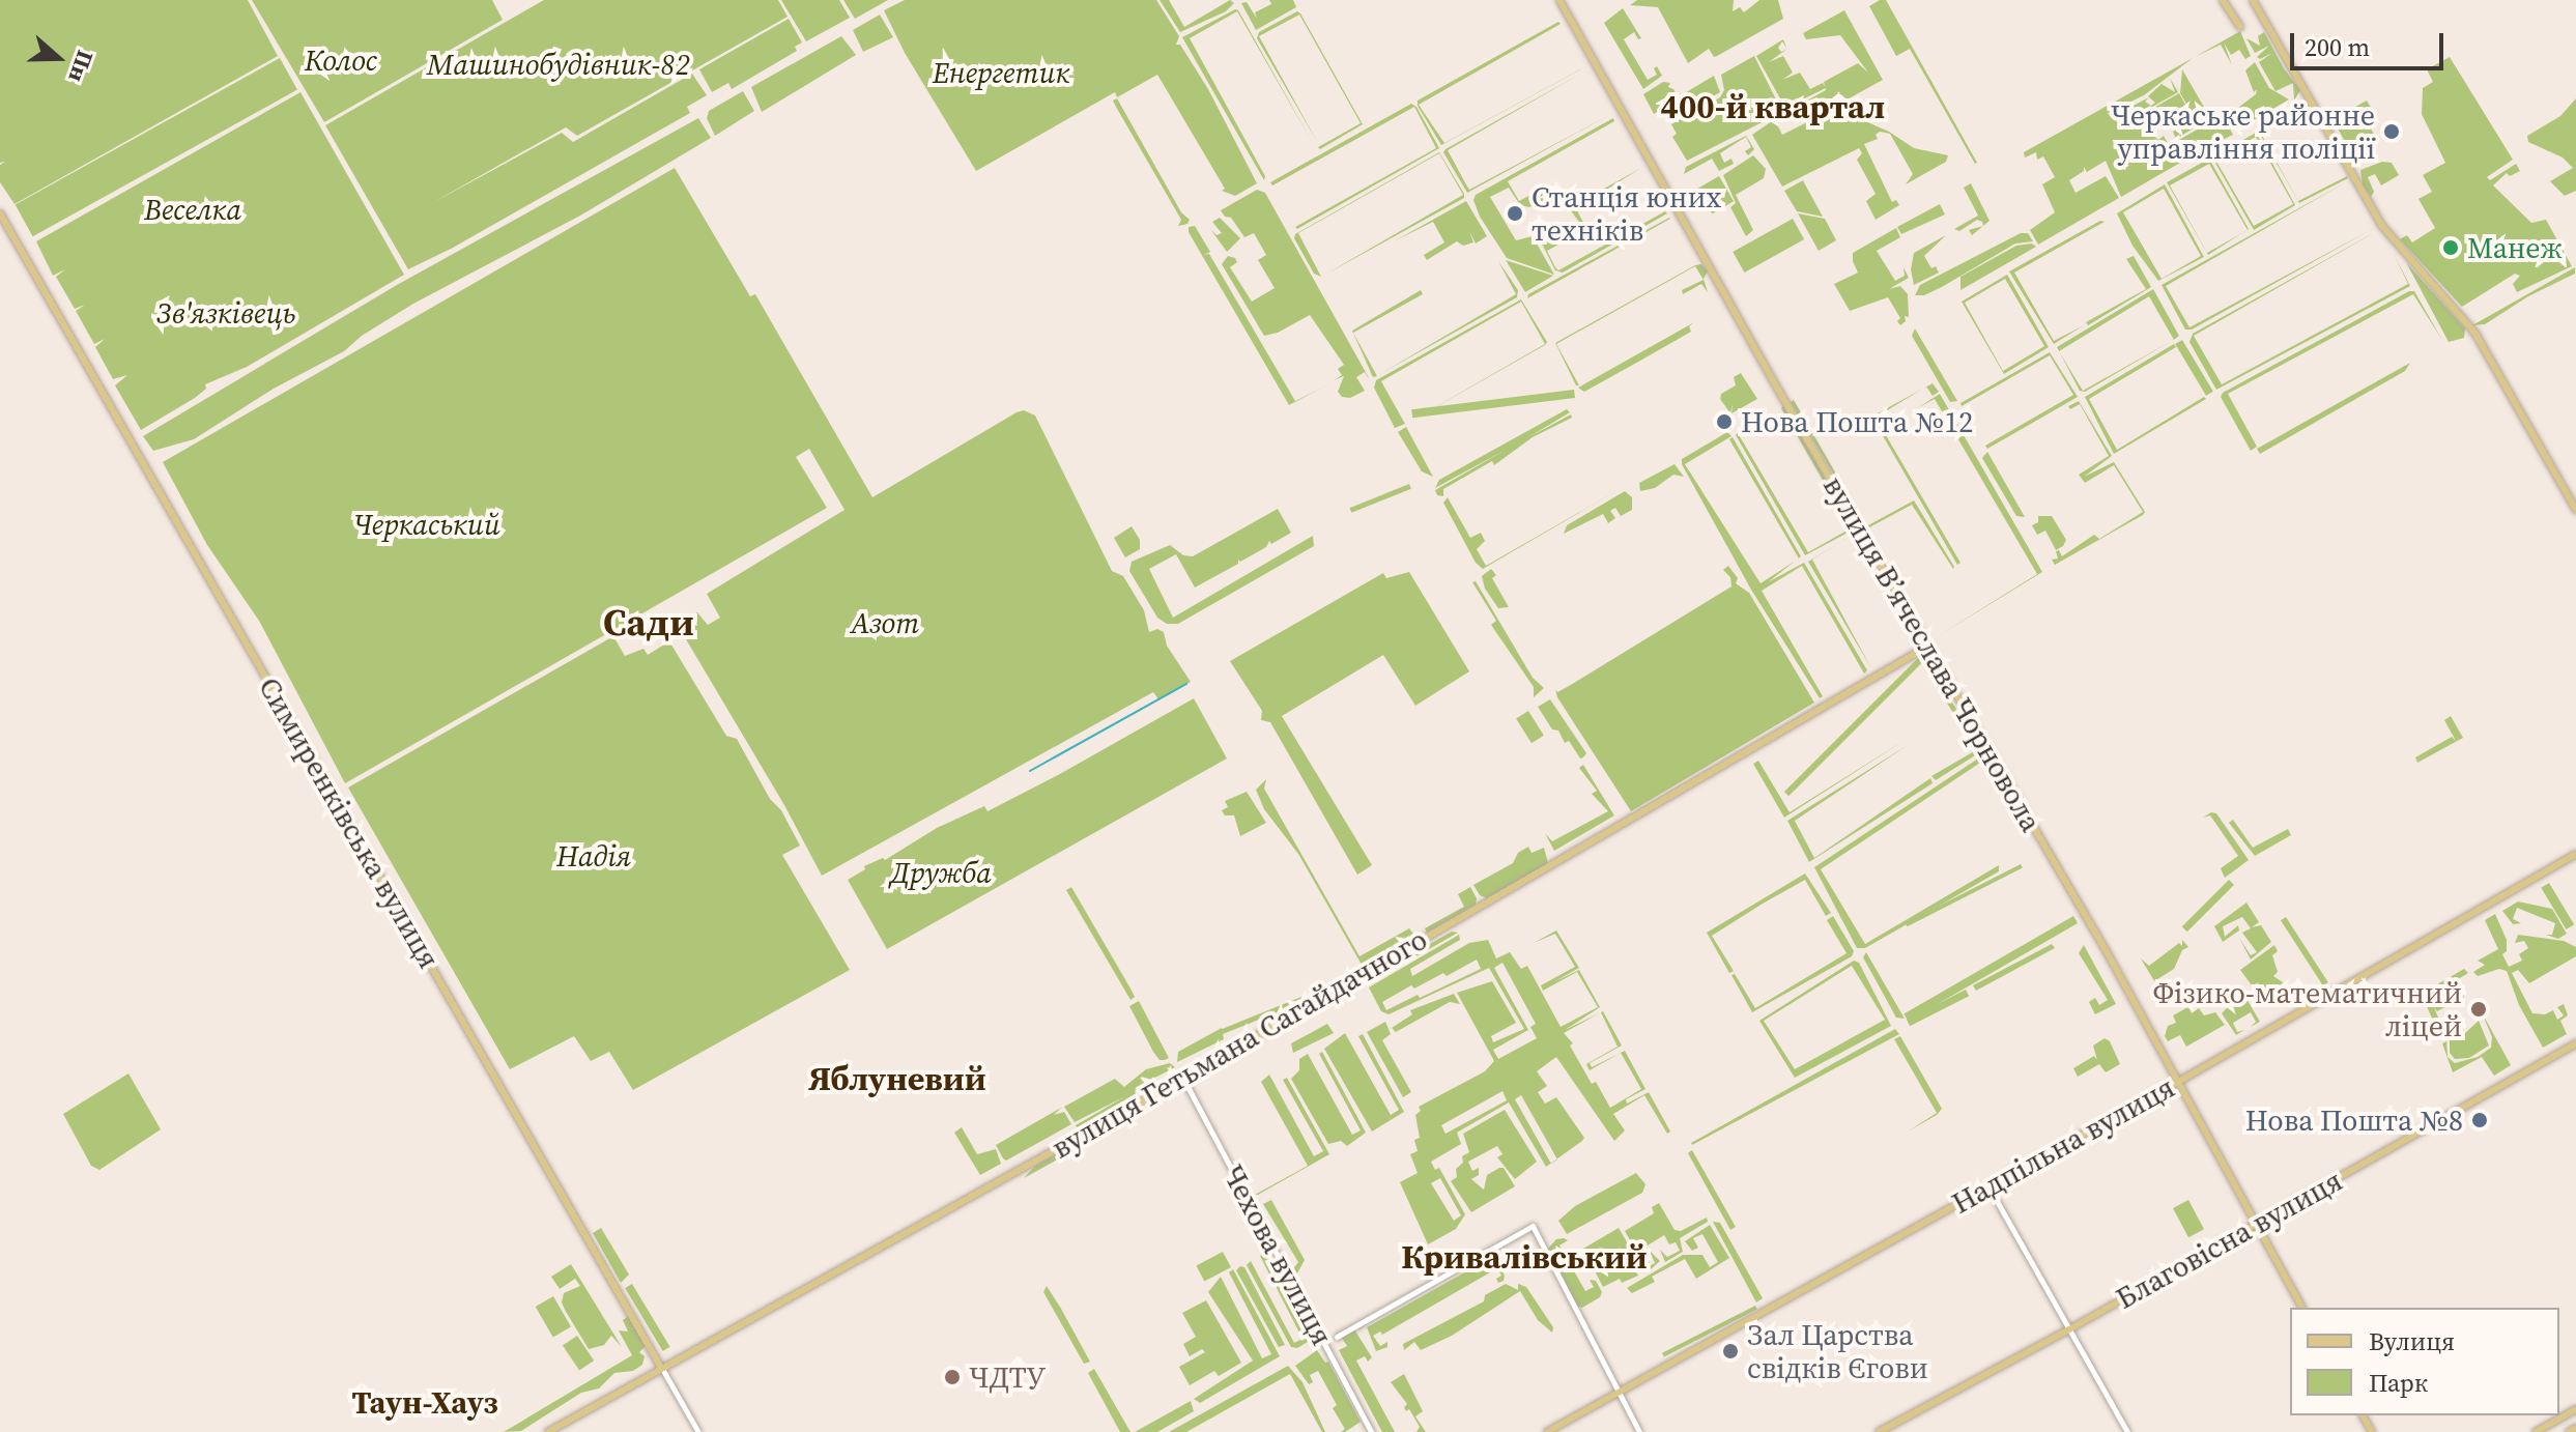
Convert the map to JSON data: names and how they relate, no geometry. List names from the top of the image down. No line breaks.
{"streets":{"main road":["вулиця Вʼячеслава Чорновола","Симиренківська вулиця","вулиця Гетьмана Сагайдачного","Надпільна вулиця","Благовісна вулиця"],"street":["Чехова вулиця"]},"crossings":[["вулиця Вʼячеслава Чорновола","вулиця Гетьмана Сагайдачного"],["вулиця Вʼячеслава Чорновола","Надпільна вулиця"],["вулиця Вʼячеслава Чорновола","Благовісна вулиця"],["Симиренківська вулиця","вулиця Гетьмана Сагайдачного"],["вулиця Гетьмана Сагайдачного","Чехова вулиця"]],"districts":["400-й квартал","Сади","Яблуневий","Кривалівський","Таун-Хауз"],"parks":["Колос","Машинобудівник-82","Енергетик","Веселка","Зв'язківець","Черкаський","Азот","Надія","Дружба"],"places":["Черкаське районне управління поліції","Станція юних техніків","Манеж","Нова Пошта №12","Фізико-математичний ліцей","Нова Пошта №8","Зал Царства свідків Єгови","ЧДТУ"],"legend":["Вулиця","Парк"],"scale_bar":"200 m","north":"right"}
